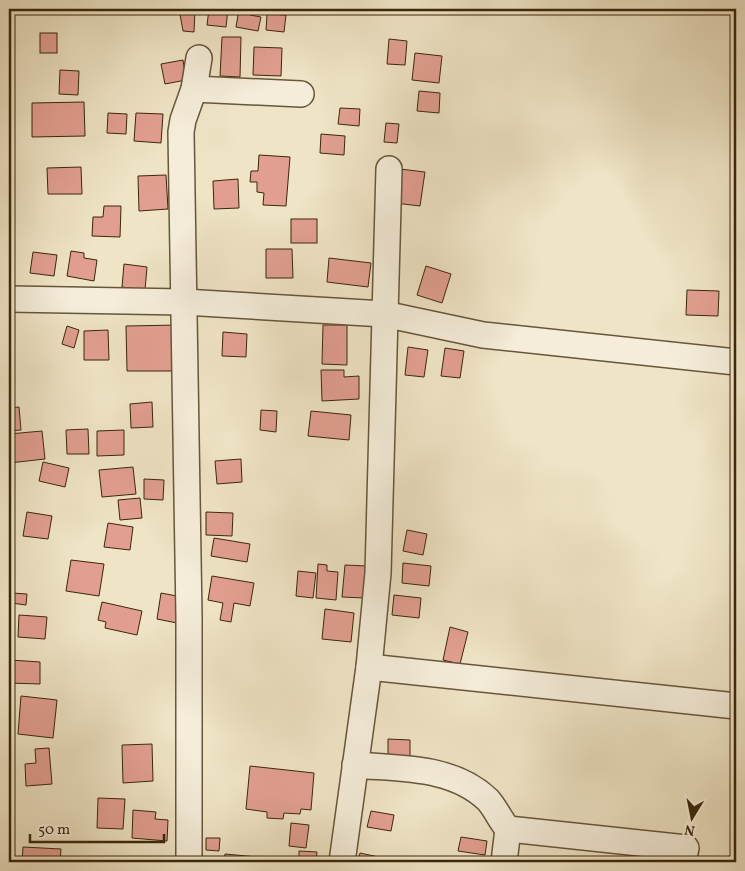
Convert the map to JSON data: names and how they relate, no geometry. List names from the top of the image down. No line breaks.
{"scale_bar":"50 m","north":"bottom"}
